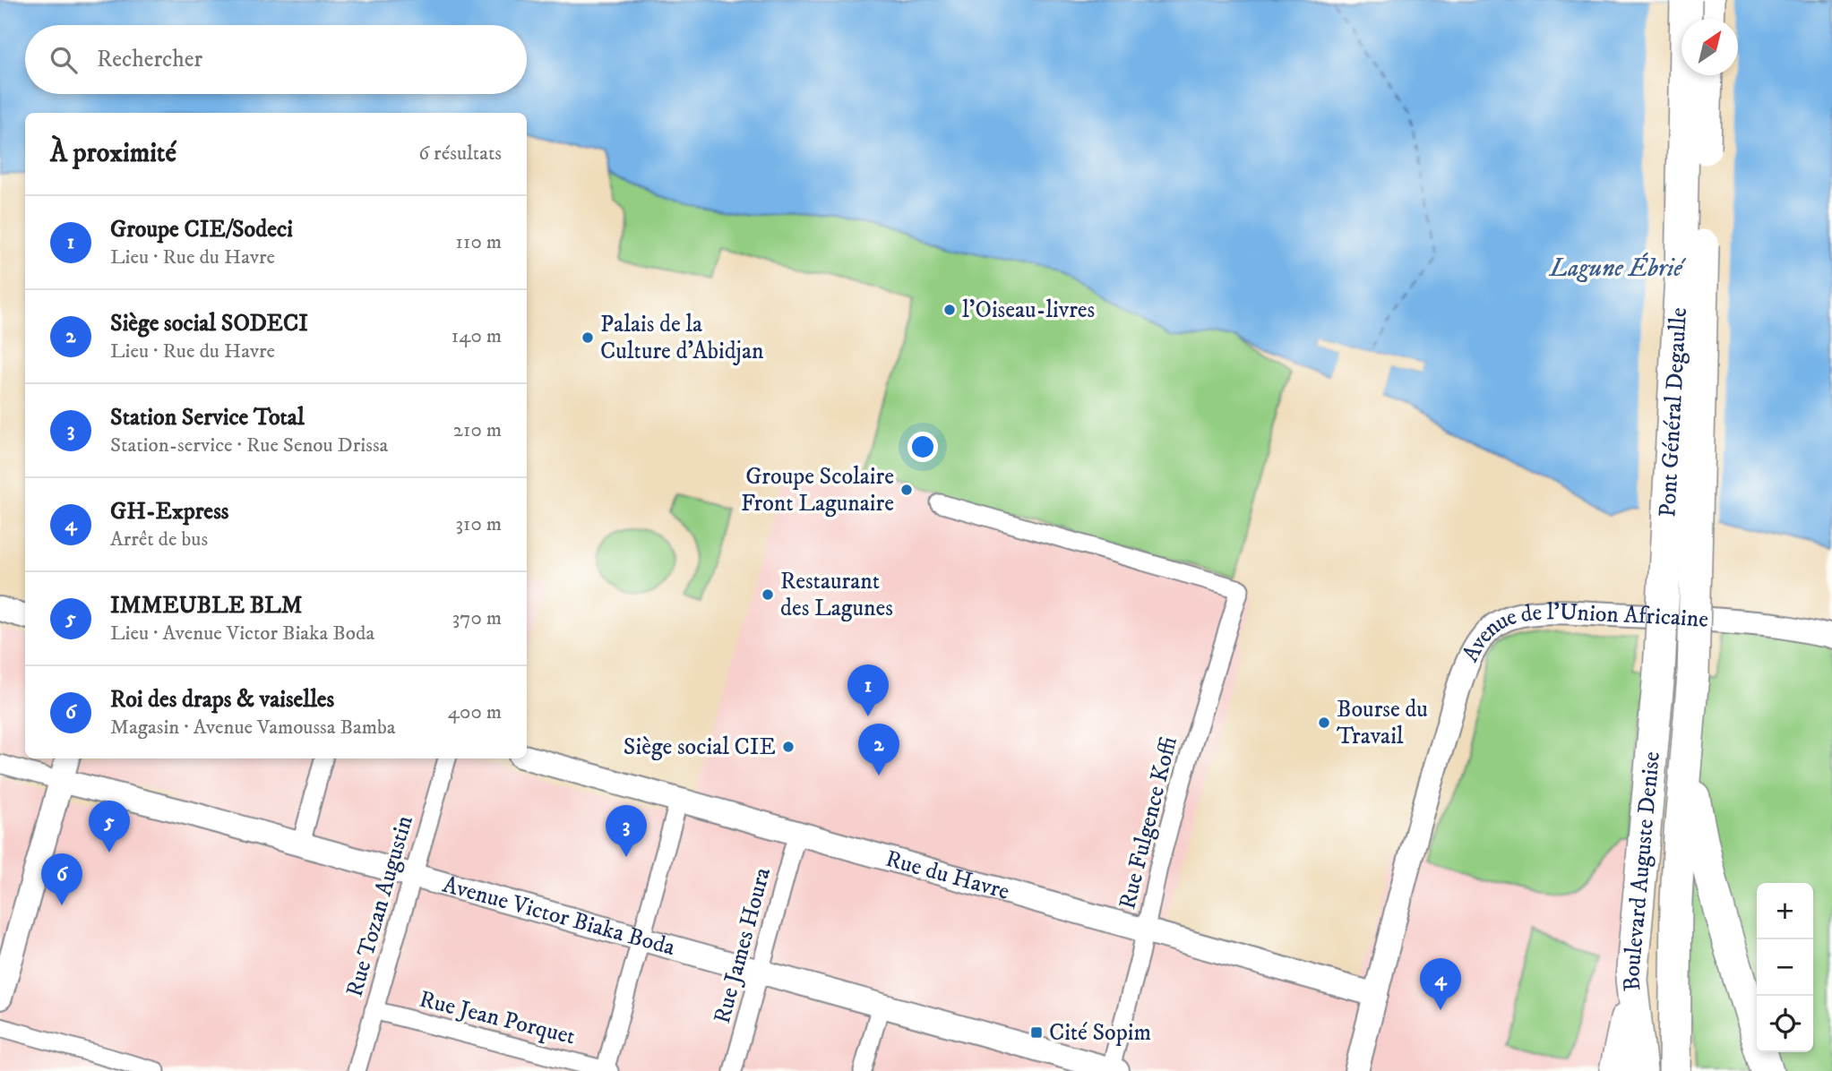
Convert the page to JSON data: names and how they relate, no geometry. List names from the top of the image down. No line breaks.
{"streets":{"highway":["Pont Général Degaulle","Boulevard Auguste Denise"],"main road":["Avenue de l'Union Africaine","Rue du Havre","Avenue Victor Biaka Boda"],"street":["Rue Fulgence Koffi","Rue Tozan Augustin","Rue James Houra","Rue Jean Porquet"]},"crossings":[["Pont Général Degaulle","Boulevard Auguste Denise"],["Avenue de l'Union Africaine","Rue du Havre"],["Rue Fulgence Koffi","Rue du Havre"],["Rue Fulgence Koffi","Avenue Victor Biaka Boda"],["Rue du Havre","Rue James Houra"],["Rue Tozan Augustin","Avenue Victor Biaka Boda"],["Rue Tozan Augustin","Rue Jean Porquet"],["Avenue Victor Biaka Boda","Rue James Houra"]],"water":["Lagune Ébrié"],"places":{"other":["l'Oiseau-livres","Palais de la Culture d'Abidjan","Groupe Scolaire Front Lagunaire","Restaurant des Lagunes","Bourse du Travail","Siège social CIE"],"transit":["Cité Sopim"]},"north":"top right","page":{"search":"Rechercher","heading":["À proximité","6 résultats"],"list":[{"mark":"1","name":"Groupe CIE/Sodeci","note":"Lieu · Rue du Havre","value":"110 m"},{"mark":"2","name":"Siège social SODECI","note":"Lieu · Rue du Havre","value":"140 m"},{"mark":"3","name":"Station Service Total","note":"Station-service · Rue Senou Drissa","value":"210 m"},{"mark":"4","name":"GH-Express","note":"Arrêt de bus","value":"310 m"},{"mark":"5","name":"IMMEUBLE BLM","note":"Lieu · Avenue Victor Biaka Boda","value":"370 m"},{"mark":"6","name":"Roi des draps & vaiselles","note":"Magasin · Avenue Vamoussa Bamba","value":"400 m"}],"pins":["1","2","5","3","6","4"],"map_buttons":["+","−"]}}
